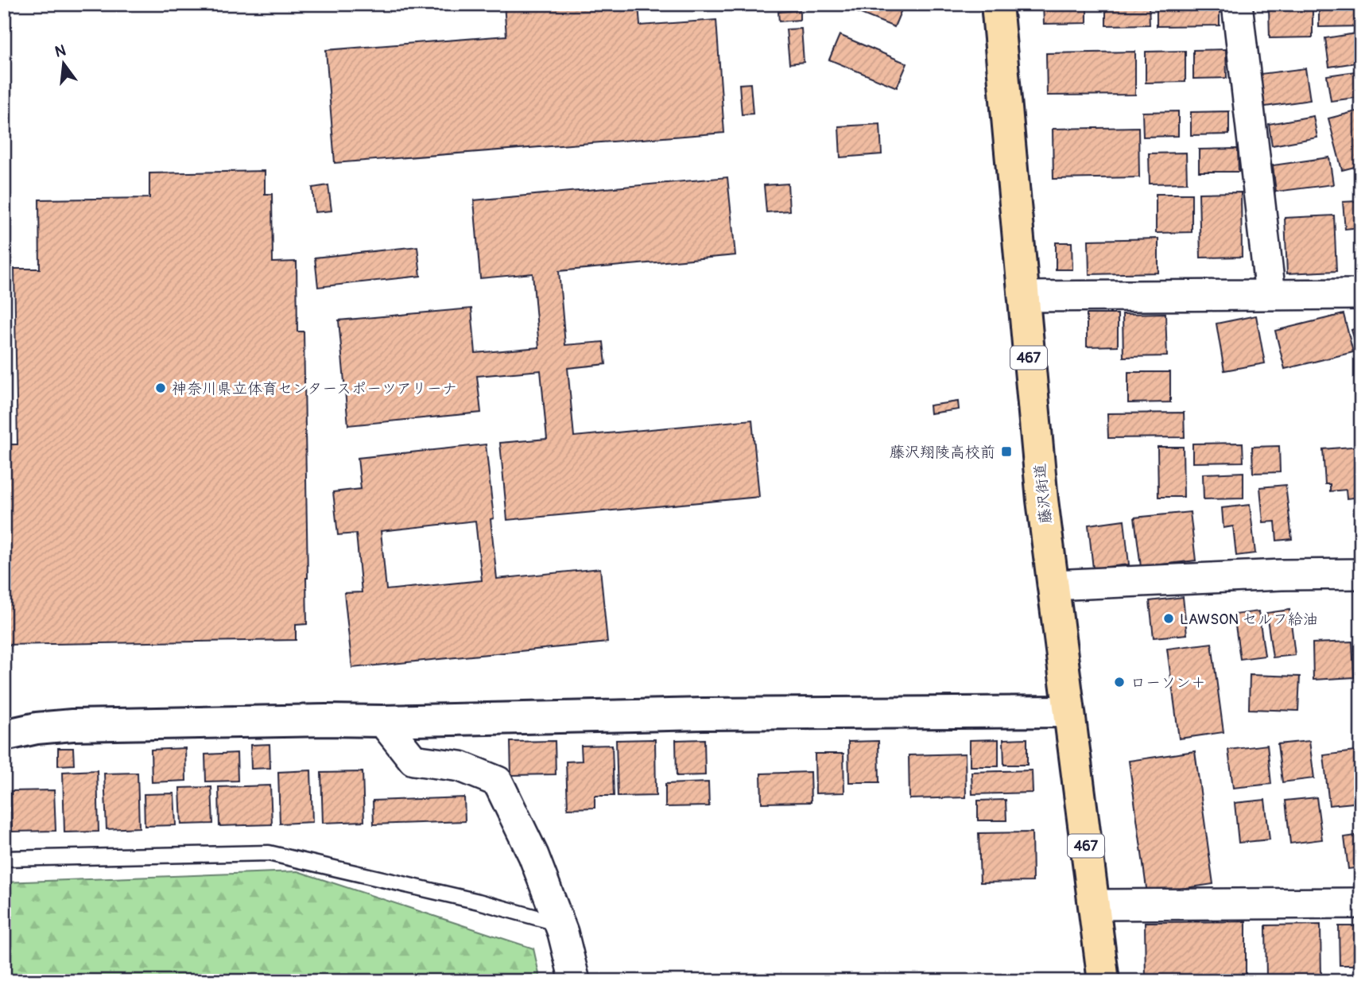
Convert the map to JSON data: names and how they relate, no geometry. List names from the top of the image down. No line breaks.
{"streets":{"highway":["467","藤沢街道"]},"places":{"other":["神奈川県立体育センタースポーツアリーナ","LAWSON セルフ給油","ローソン＋"],"transit":["藤沢翔陵高校前"]},"north":"top"}
